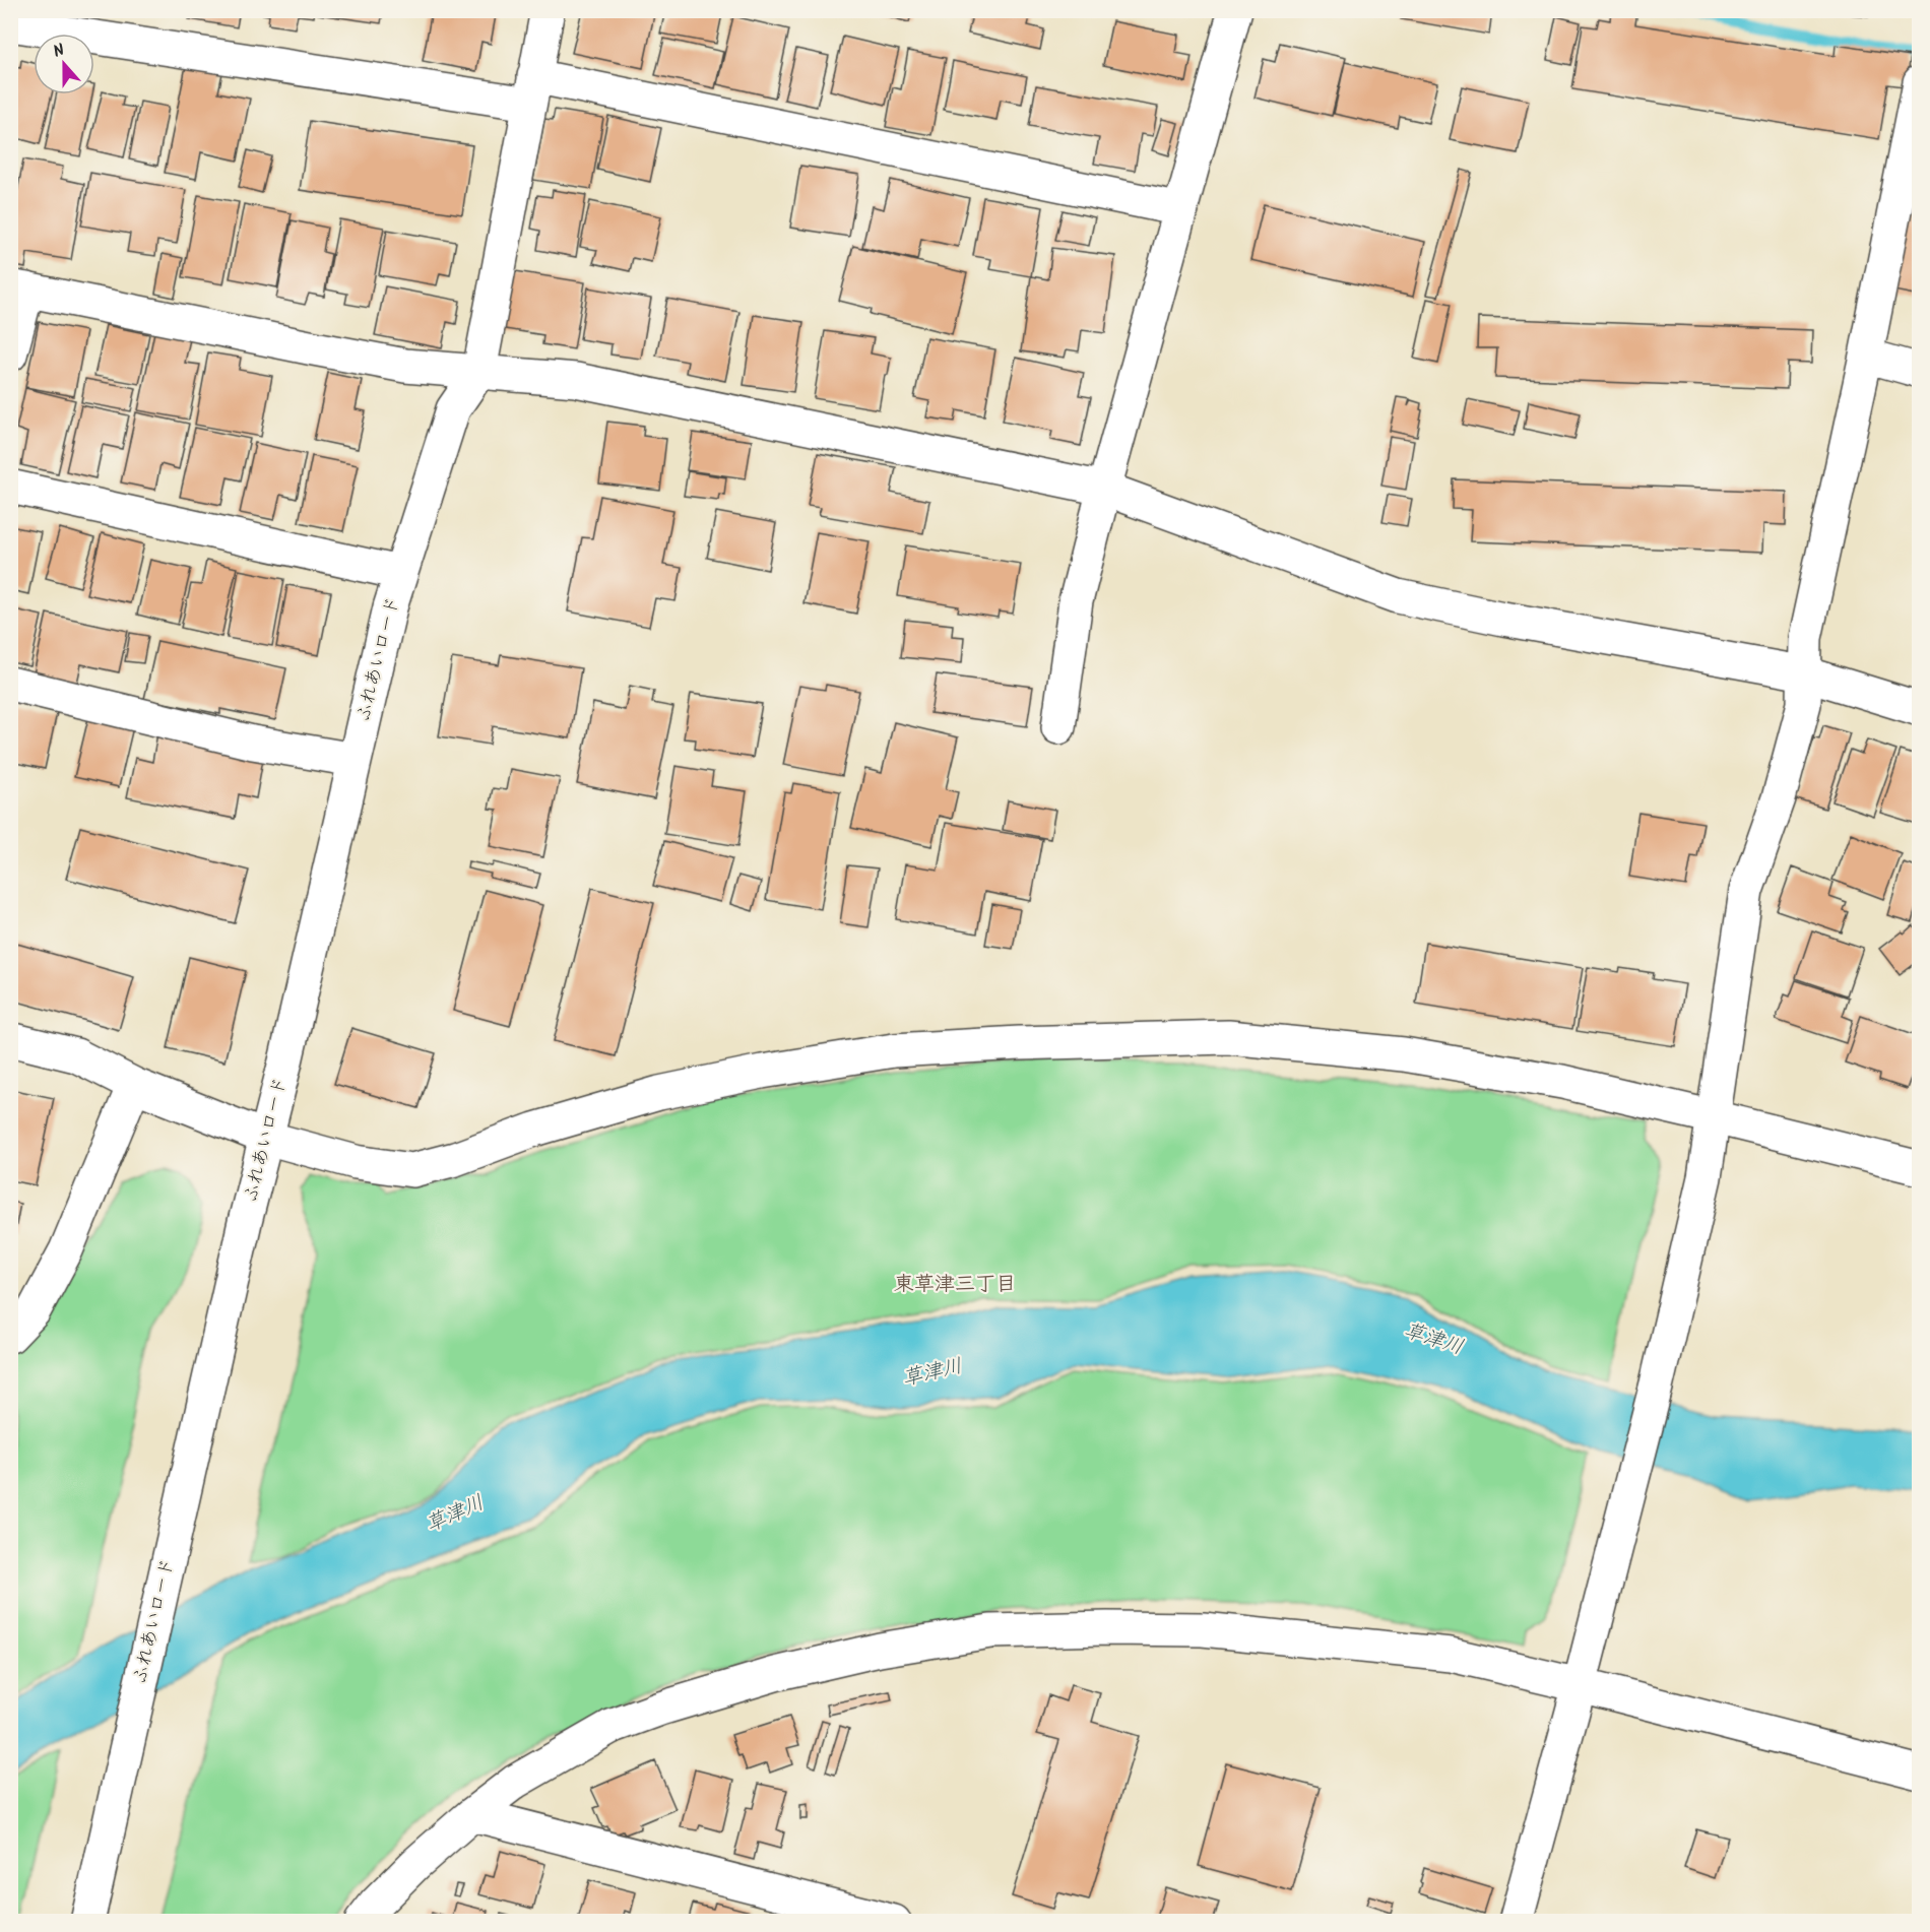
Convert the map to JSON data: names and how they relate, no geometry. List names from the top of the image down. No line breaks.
{"streets":{"street":["ふれあいロード"]},"districts":["東草津三丁目"],"water":["草津川"],"north":"top"}
